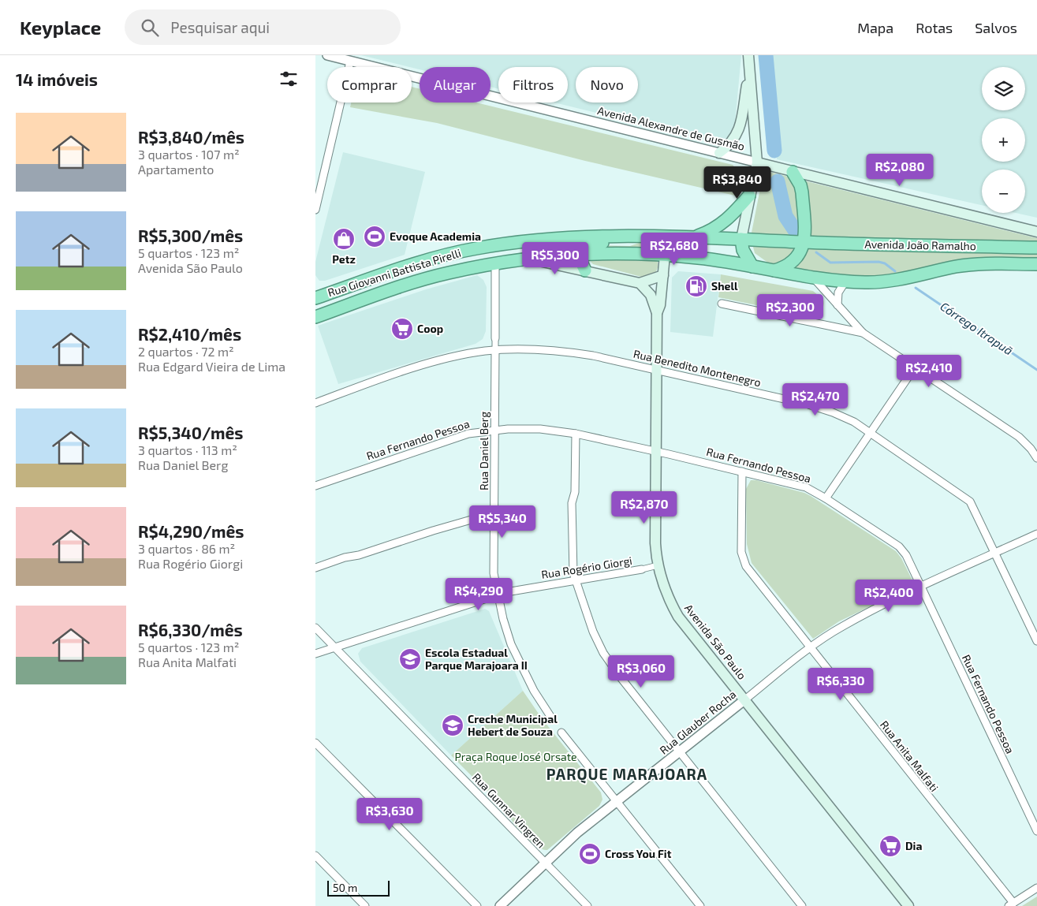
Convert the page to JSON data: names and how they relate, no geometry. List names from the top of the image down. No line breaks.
{"streets":{"highway":["Avenida João Ramalho","Rua Giovanni Battista Pirelli"],"main road":["Avenida São Paulo"],"street":["Avenida Alexandre de Gusmão","Rua Benedito Montenegro","Rua Fernando Pessoa","Rua Daniel Berg","Rua Rogério Giorgi","Rua Glauber Rocha","Rua Anita Malfati","Rua Gunnar Vingren"]},"crossings":[["Avenida João Ramalho","Rua Giovanni Battista Pirelli"],["Rua Giovanni Battista Pirelli","Rua Daniel Berg"],["Rua Giovanni Battista Pirelli","Avenida São Paulo"],["Rua Benedito Montenegro","Rua Daniel Berg"],["Rua Benedito Montenegro","Avenida São Paulo"],["Rua Benedito Montenegro","Rua Glauber Rocha"],["Rua Fernando Pessoa","Rua Daniel Berg"],["Rua Fernando Pessoa","Avenida São Paulo"],["Rua Fernando Pessoa","Rua Glauber Rocha"],["Rua Fernando Pessoa","Rua Anita Malfati"],["Rua Daniel Berg","Rua Rogério Giorgi"],["Rua Rogério Giorgi","Avenida São Paulo"],["Rua Rogério Giorgi","Rua Gunnar Vingren"],["Avenida São Paulo","Rua Glauber Rocha"],["Rua Glauber Rocha","Rua Anita Malfati"],["Rua Glauber Rocha","Rua Gunnar Vingren"]],"districts":["PARQUE MARAJOARA"],"water":["Córrego Itrapuã"],"parks":["Praça Roque José Orsate"],"places":{"sports":["Evoque Academia","Cross You Fit"],"shop":["Petz"],"fuel station":["Shell"],"supermarket":["Coop","Dia"],"school or university":["Escola Estadual Parque Marajoara II","Creche Municipal Hebert de Souza"]},"scale_bar":"50 m","page":{"header":"Keyplace","search":"Pesquisar aqui","nav":["Mapa","Rotas","Salvos"],"heading":"14 imóveis","map_buttons":["+","−"],"chip":["Comprar","Alugar","Filtros","Novo"],"list":[{"name":"R$3,840/mês","note":"3 quartos · 107 m² · Apartamento"},{"name":"R$5,300/mês","note":"5 quartos · 123 m² · Avenida São Paulo"},{"name":"R$2,410/mês","note":"2 quartos · 72 m² · Rua Edgard Vieira de Lima"},{"name":"R$5,340/mês","note":"3 quartos · 113 m² · Rua Daniel Berg"},{"name":"R$4,290/mês","note":"3 quartos · 86 m² · Rua Rogério Giorgi"},{"name":"R$6,330/mês","note":"5 quartos · 123 m² · Rua Anita Malfati"}],"price":["R$2,080","R$3,840","R$2,680","R$5,300","R$2,300","R$2,410","R$2,470","R$2,870","R$5,340","R$4,290","R$2,400","R$3,060","R$6,330","R$3,630"],"scale":"50 m"}}
